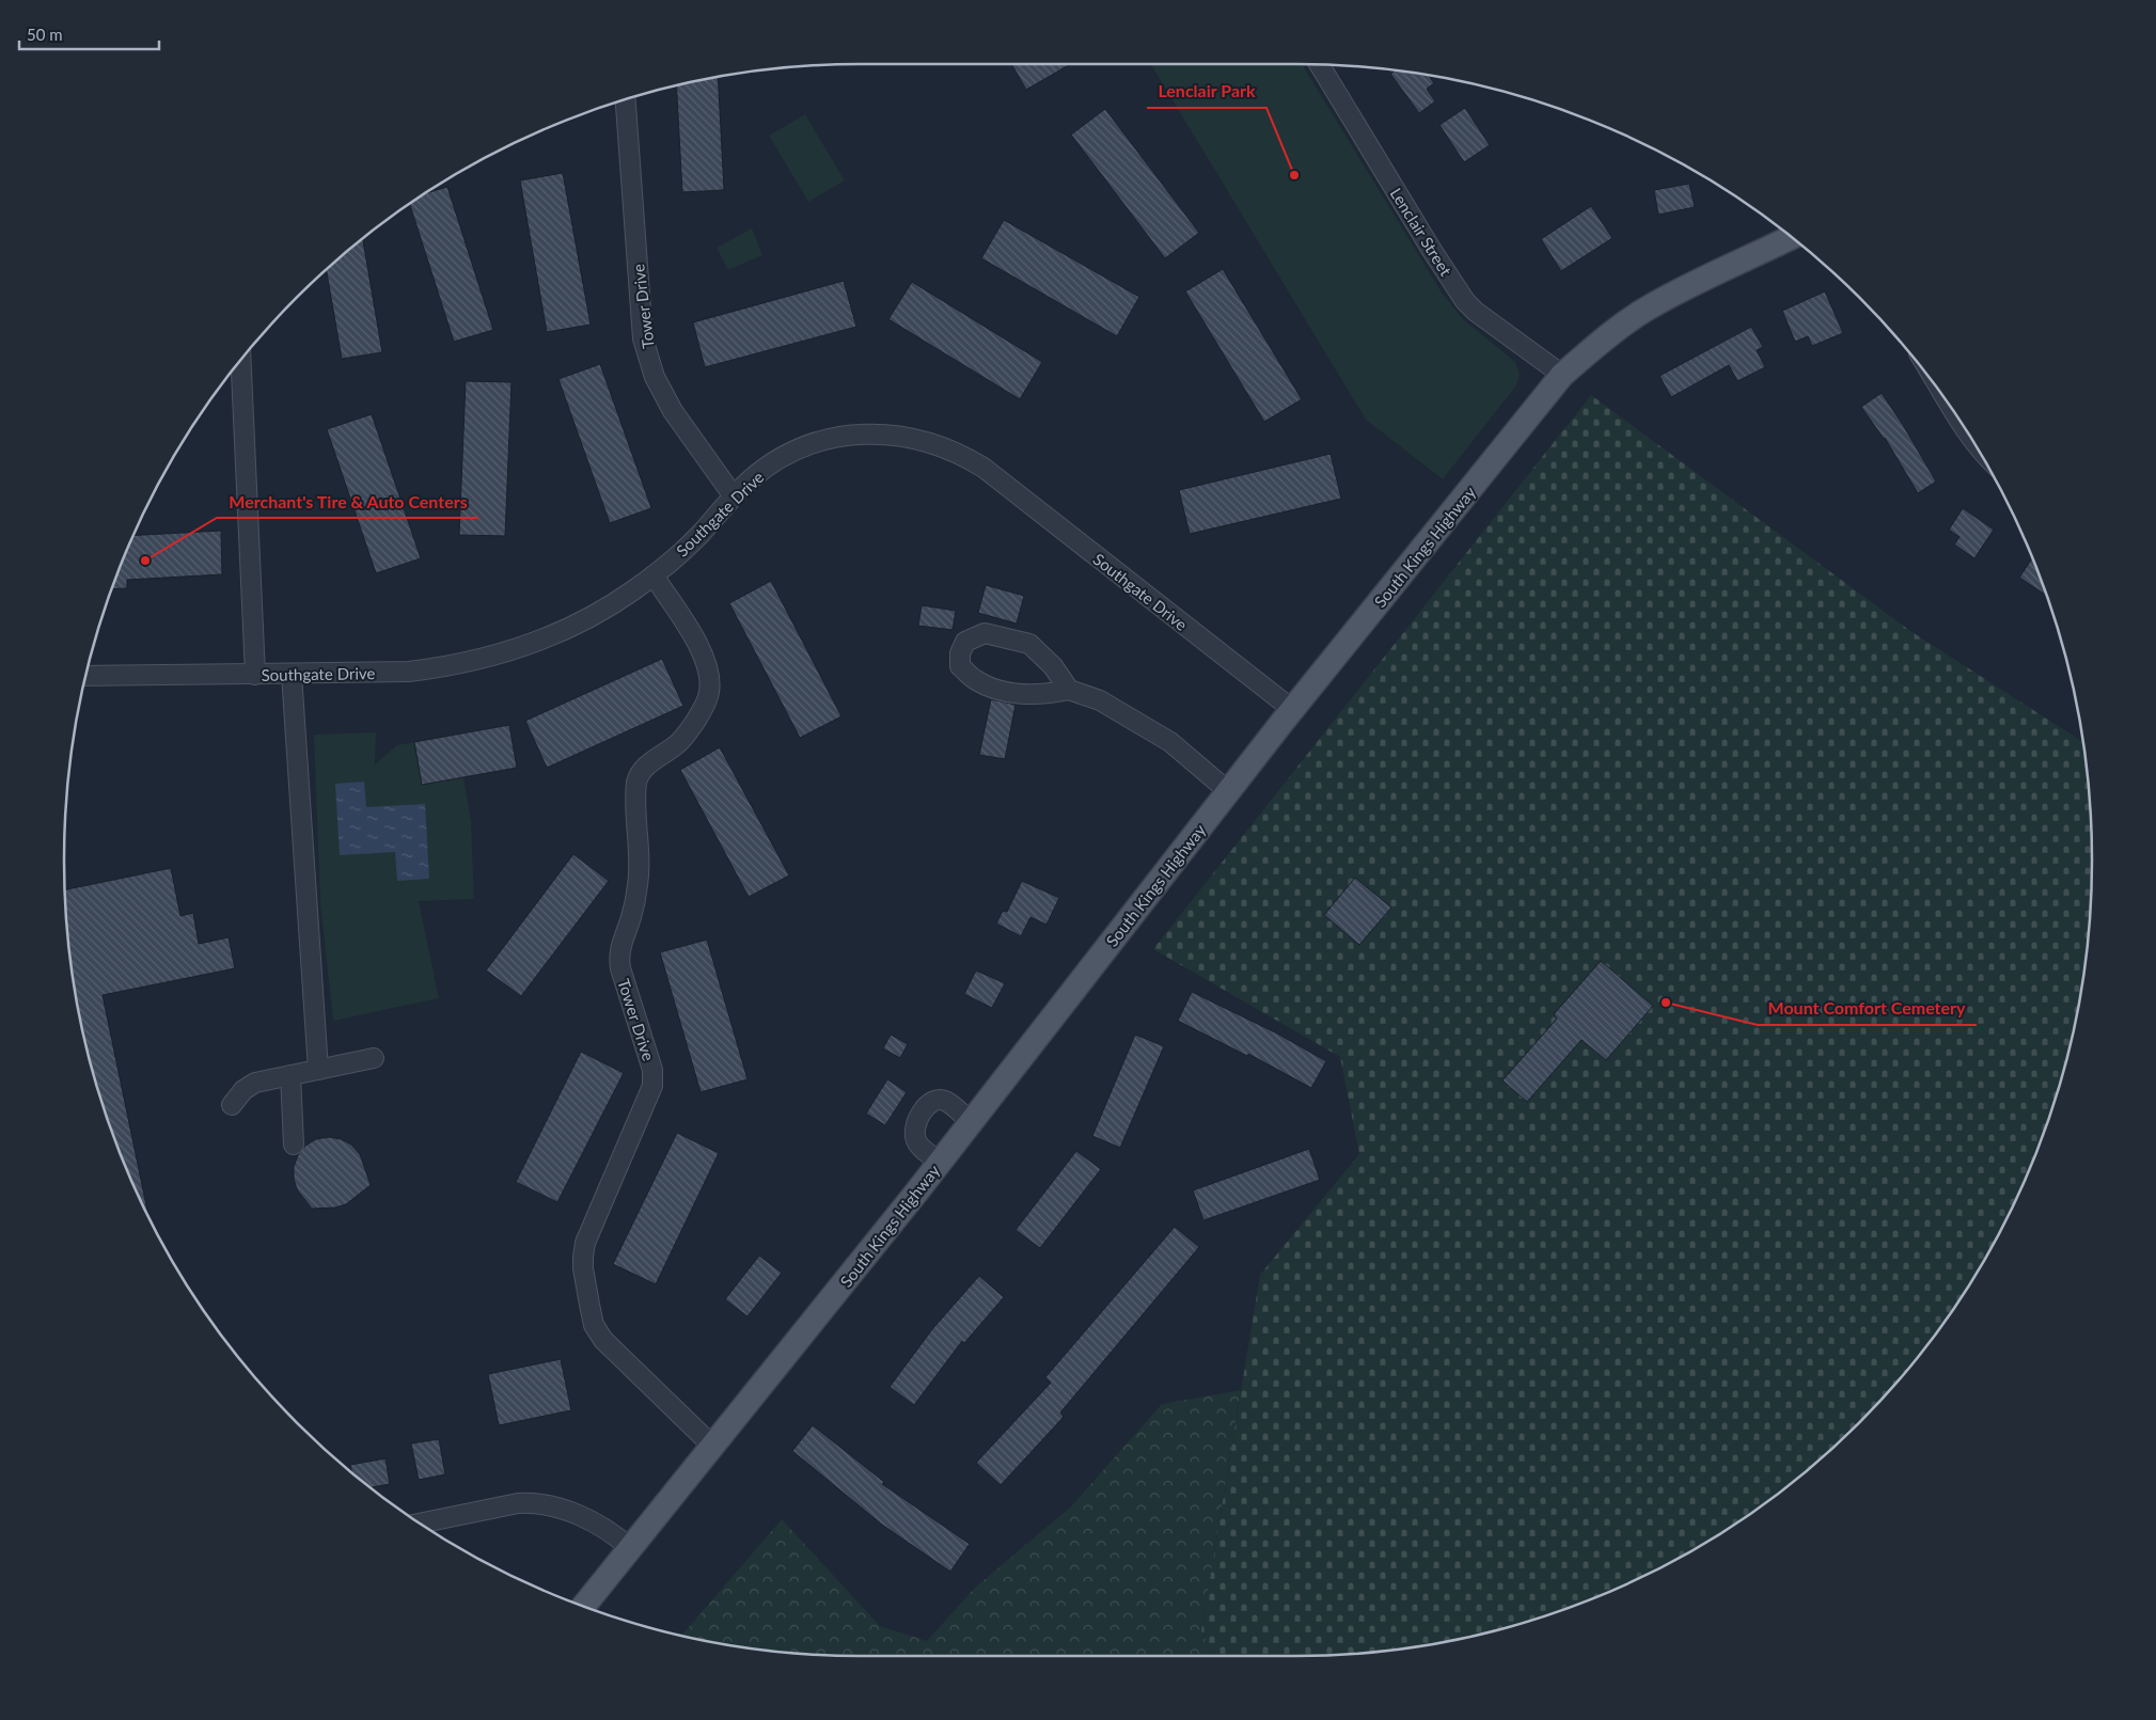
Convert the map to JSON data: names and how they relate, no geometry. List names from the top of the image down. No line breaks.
{"streets":{"main road":["South Kings Highway"],"street":["Lenclair Street","Tower Drive","Southgate Drive"]},"crossings":[["Lenclair Street","South Kings Highway"],["Tower Drive","Southgate Drive"],["Tower Drive","South Kings Highway"],["Southgate Drive","South Kings Highway"]],"places":["Lenclair Park","Merchant's Tire & Auto Centers","Mount Comfort Cemetery"],"scale_bar":"50 m"}
